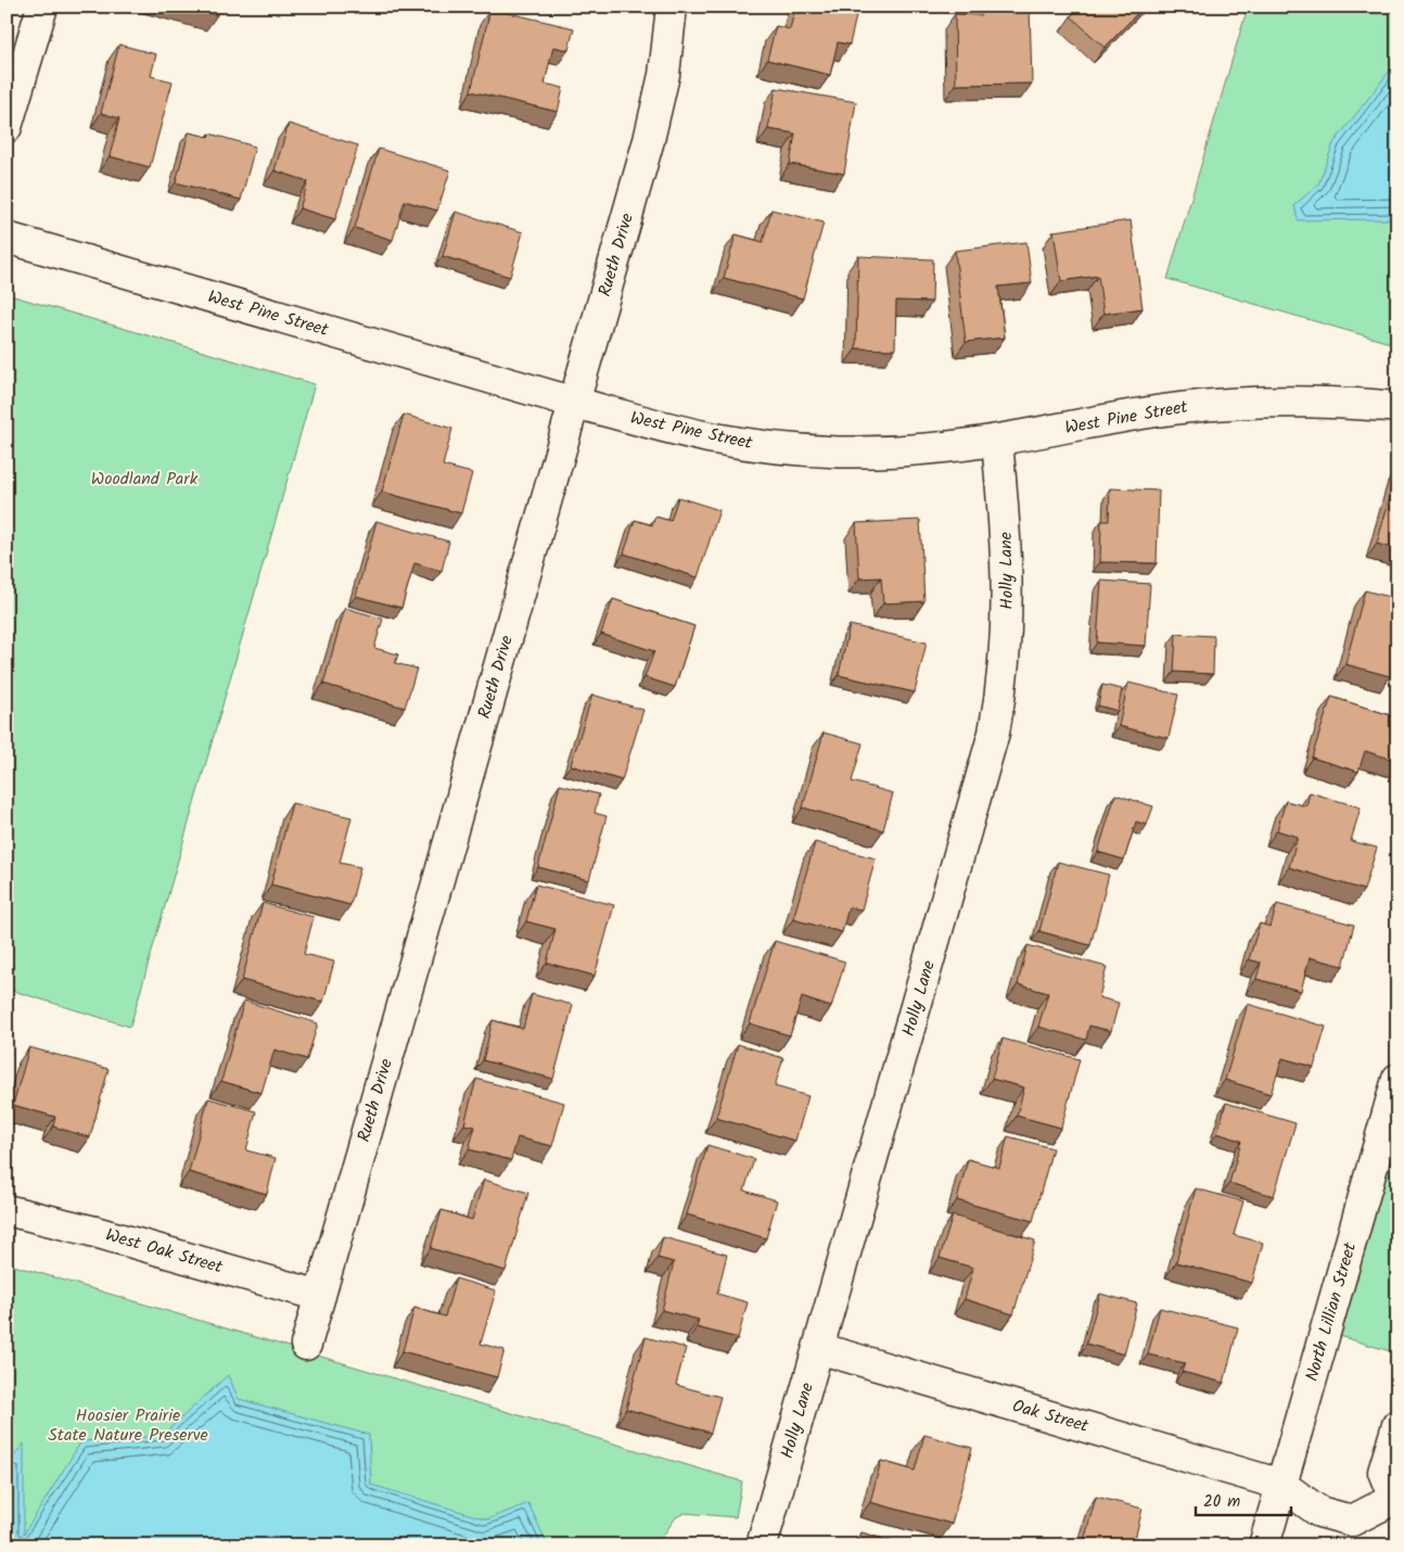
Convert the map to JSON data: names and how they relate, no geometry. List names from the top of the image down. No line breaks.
{"streets":{"street":["Rueth Drive","West Pine Street","Holly Lane","West Oak Street","North Lillian Street","Oak Street"]},"crossings":[["Rueth Drive","West Pine Street"],["Rueth Drive","West Oak Street"],["West Pine Street","Holly Lane"],["Holly Lane","Oak Street"],["North Lillian Street","Oak Street"]],"parks":["Woodland Park","Hoosier Prairie State Nature Preserve"],"scale_bar":"20 m"}
